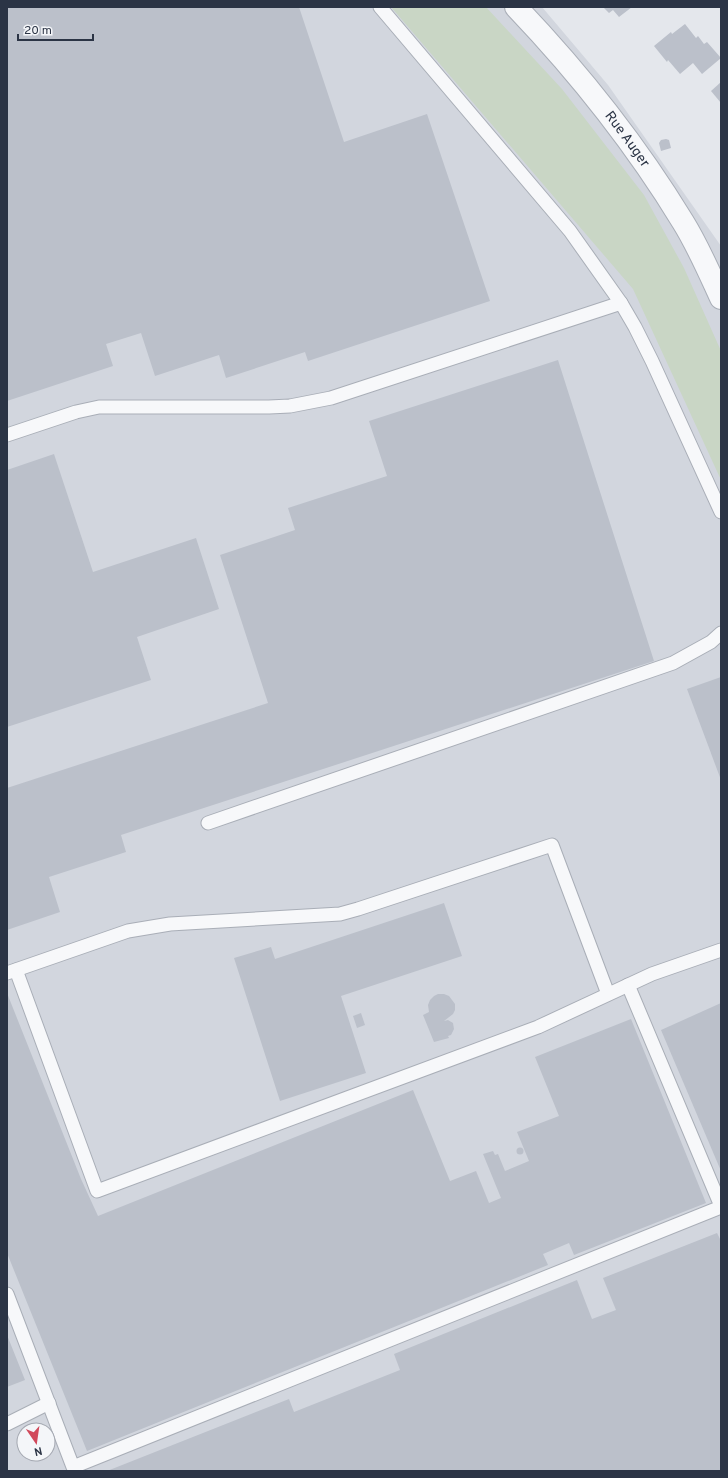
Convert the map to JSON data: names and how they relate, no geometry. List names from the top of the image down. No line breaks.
{"streets":{"street":["Rue Auger"]},"scale_bar":"20 m","north":"bottom"}
